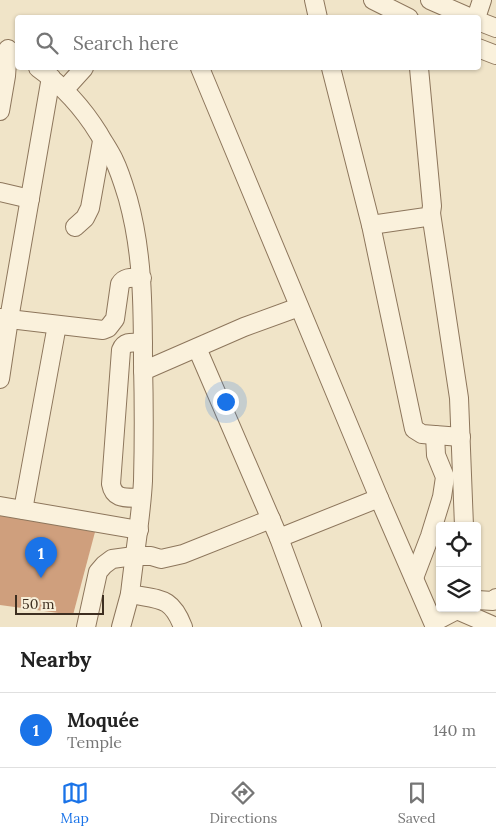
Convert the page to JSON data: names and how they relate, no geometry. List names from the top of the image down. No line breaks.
{"scale_bar":"50 m","page":{"search":"Search here","pins":"1","scale":"50 m","heading":"Nearby","list":[{"mark":"1","name":"Moquée","note":"Temple","value":"140 m"}],"nav":["Map","Directions","Saved"]}}
